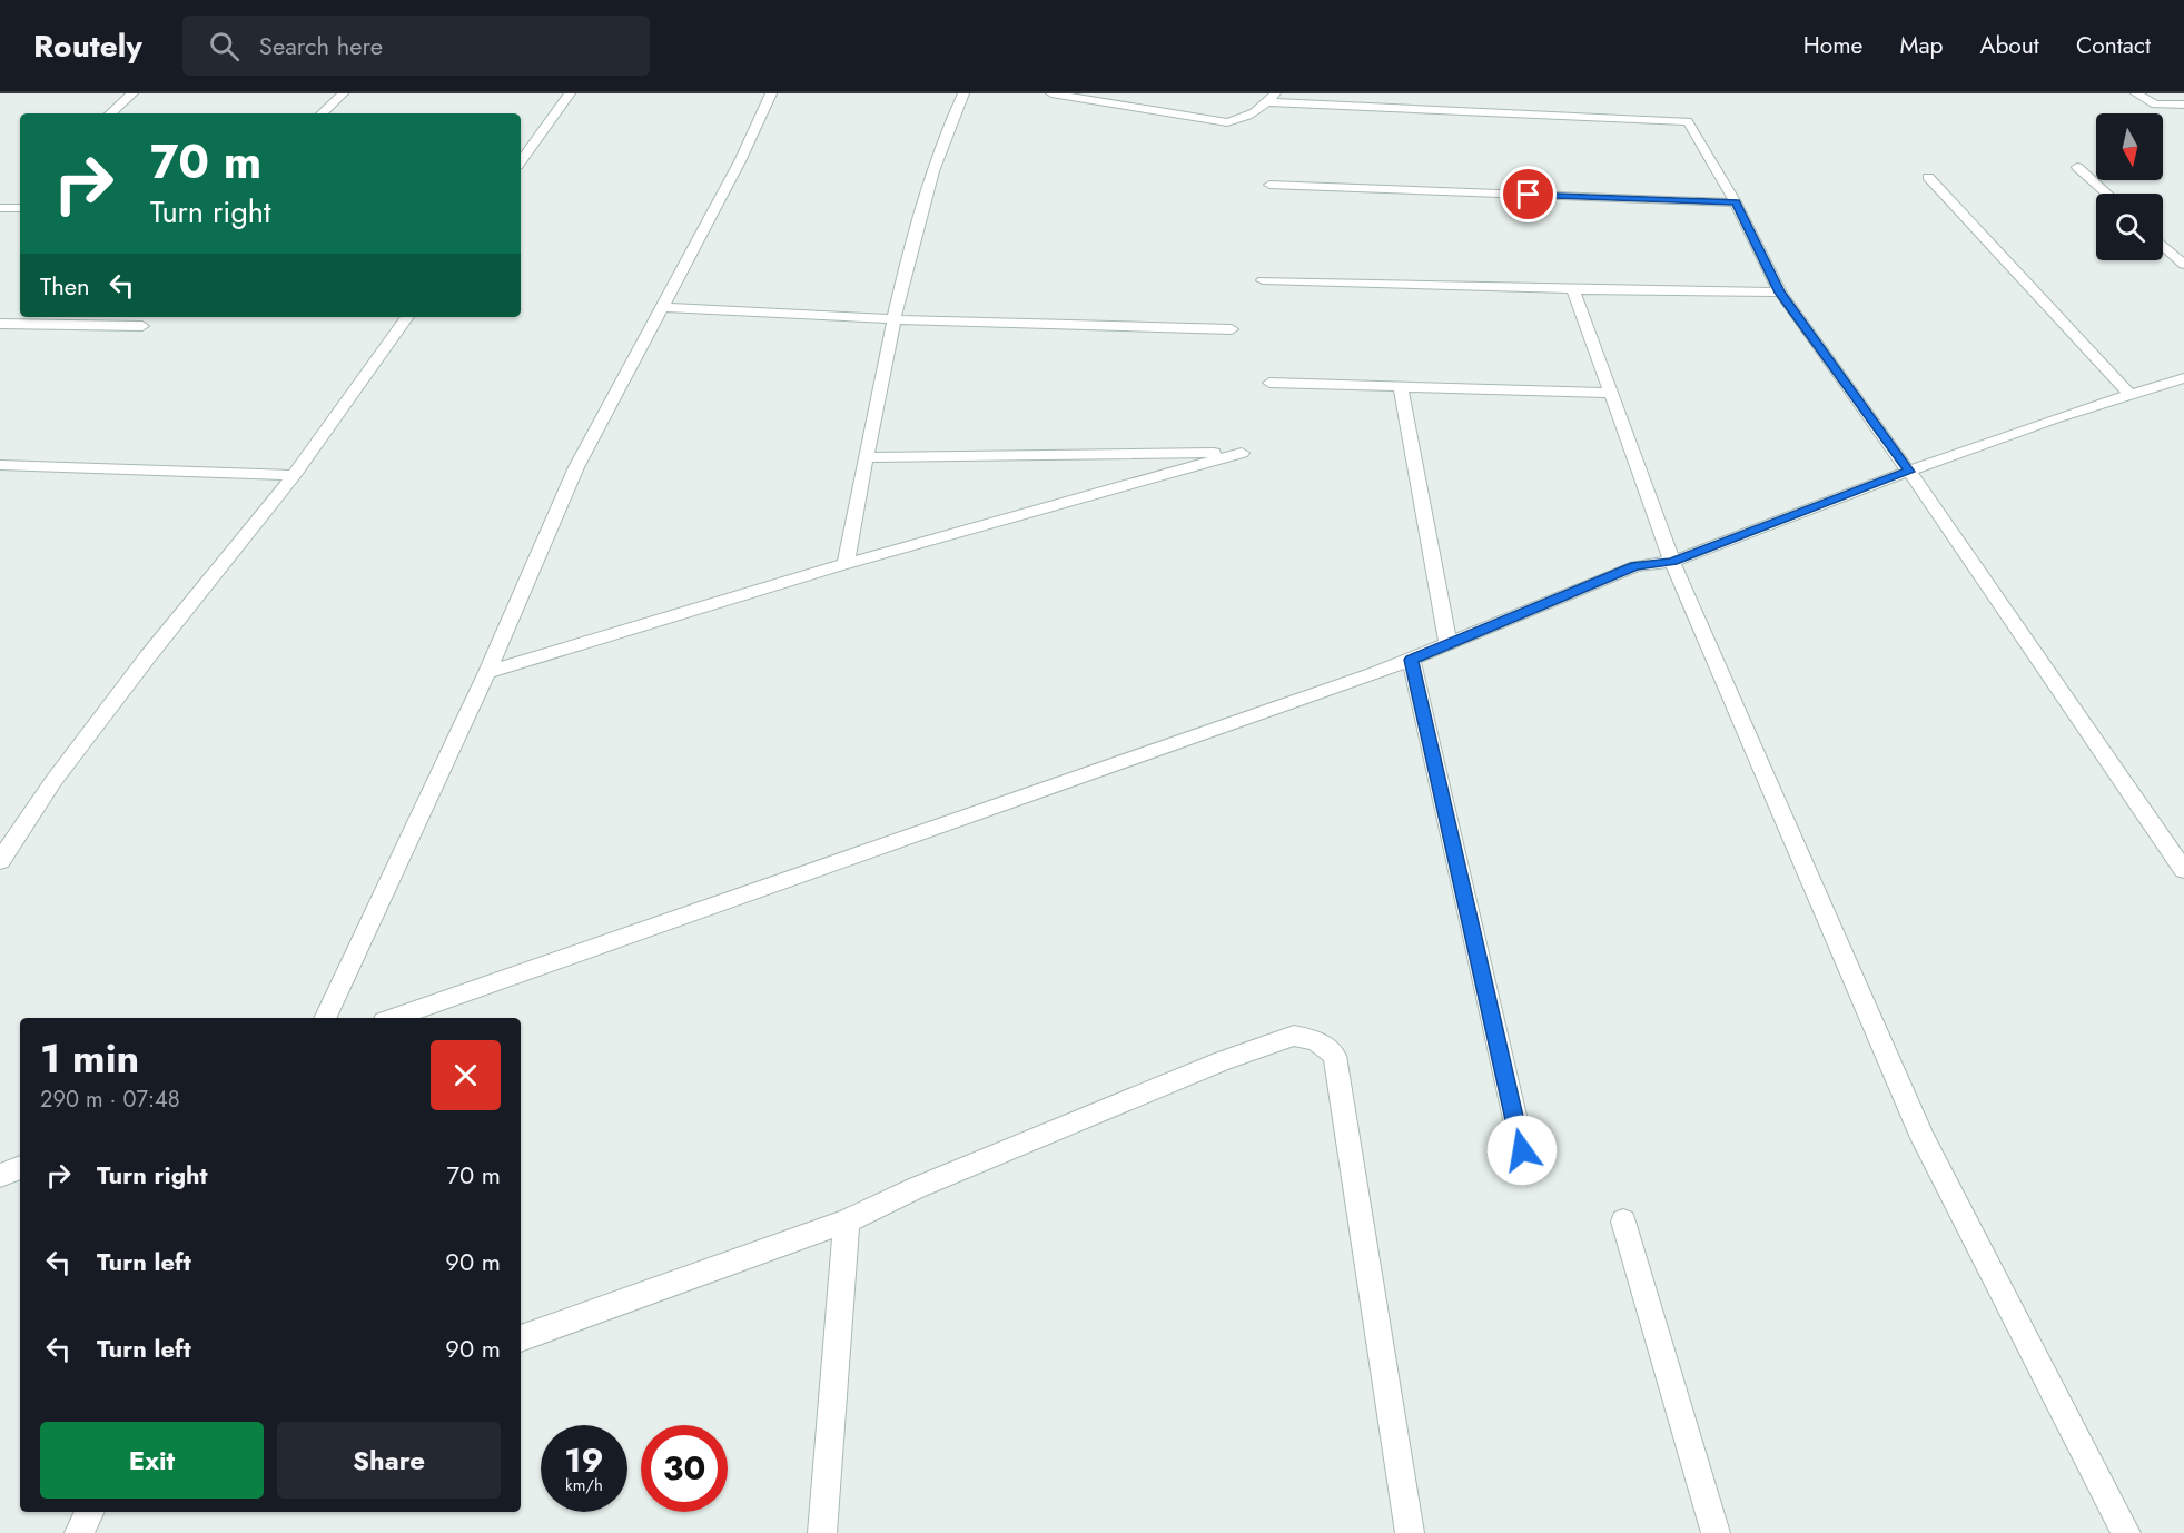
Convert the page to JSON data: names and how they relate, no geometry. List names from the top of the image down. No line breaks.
{"north":"bottom","page":{"header":"Routely","search":"Search here","nav":["Home","Map","About","Contact"],"turn":["70 m","Turn right"],"then":"Then","heading":["1 min","290 m · 07:48"],"list":[{"name":"Turn right","value":"70 m"},{"name":"Turn left","value":"90 m"},{"name":"Turn left","value":"90 m"}],"buttons":["Exit","Share"],"speed":"19 km/h","limit":"30"}}
